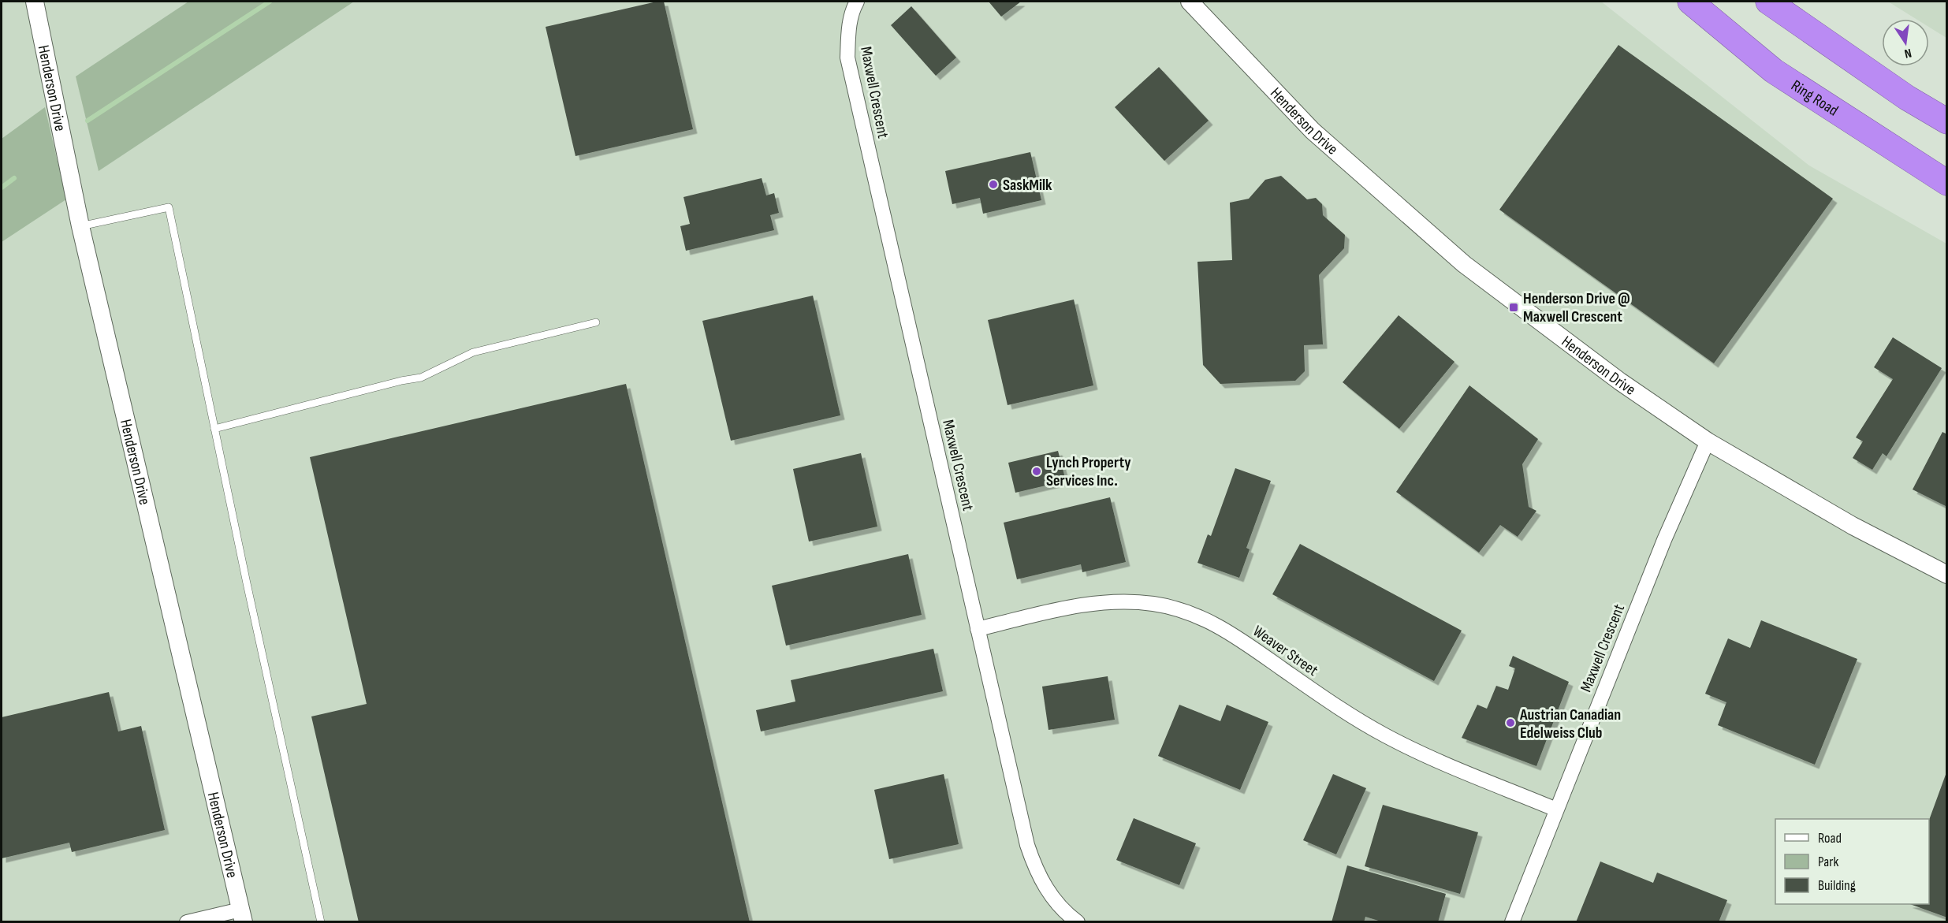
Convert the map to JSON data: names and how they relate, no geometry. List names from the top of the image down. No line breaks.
{"streets":{"highway":["Ring Road"],"street":["Henderson Drive","Maxwell Crescent","Weaver Street"]},"crossings":[["Henderson Drive","Maxwell Crescent"],["Maxwell Crescent","Weaver Street"]],"places":{"other":["SaskMilk","Lynch Property Services Inc.","Austrian Canadian Edelweiss Club"],"transit":["Henderson Drive @ Maxwell Crescent"]},"legend":["Road","Park","Building"],"north":"bottom"}
